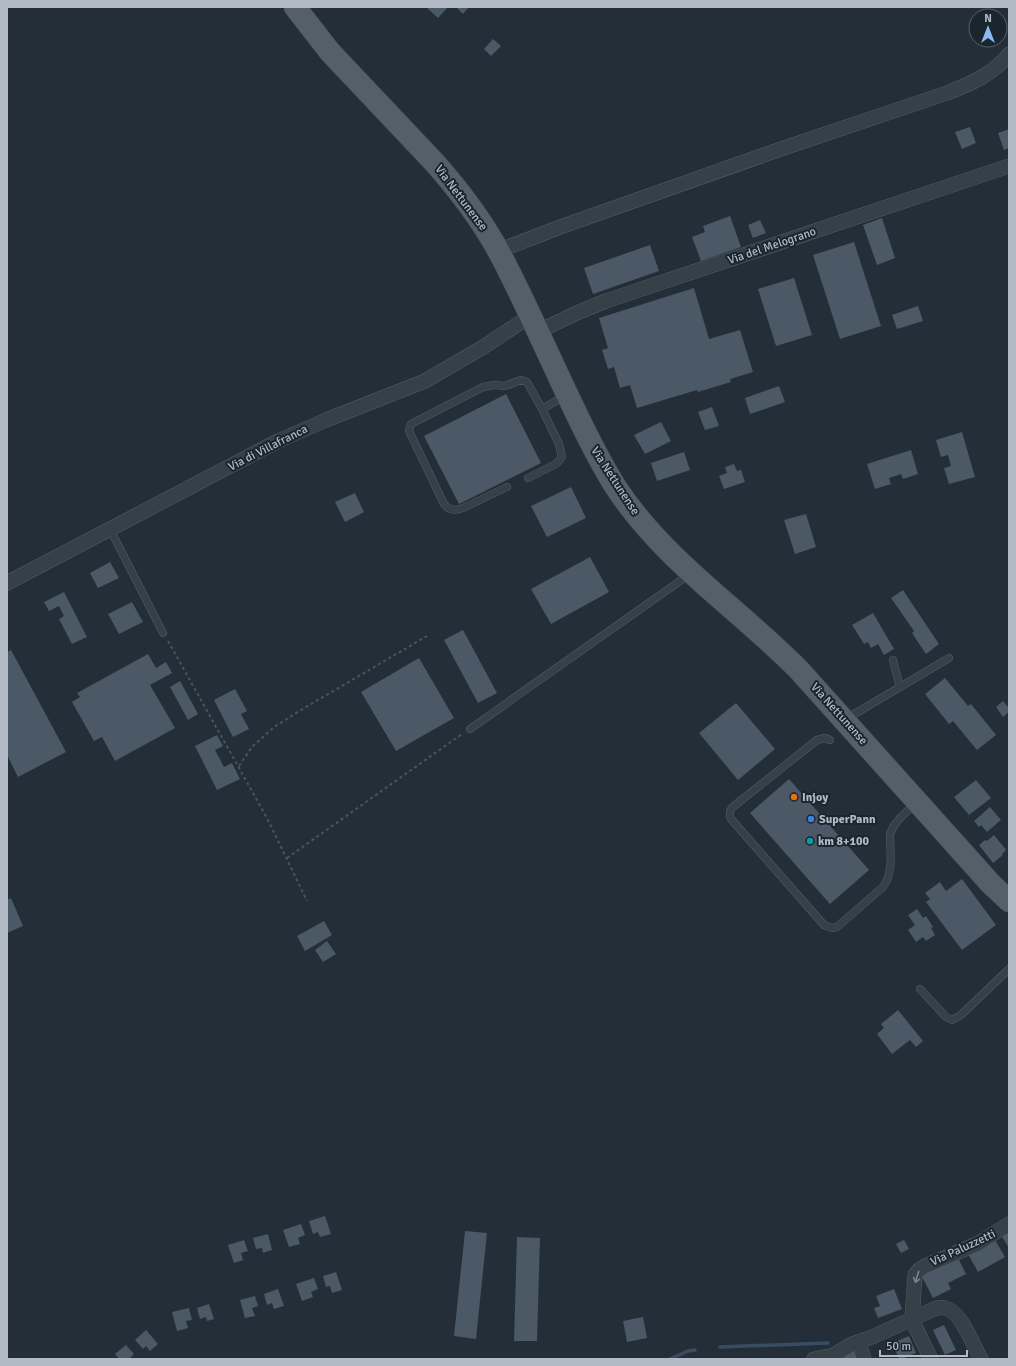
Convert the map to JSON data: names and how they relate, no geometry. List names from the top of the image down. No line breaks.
{"streets":{"main road":["Via Nettunense"],"street":["Via del Melograno","Via di Villafranca","Via Paluzzetti"]},"crossings":[["Via Nettunense","Via del Melograno"],["Via Nettunense","Via di Villafranca"],["Via del Melograno","Via di Villafranca"]],"one_way":["Via Paluzzetti"],"places":["Injoy","SuperPann","km 8+100"],"scale_bar":"50 m","north":"top"}
